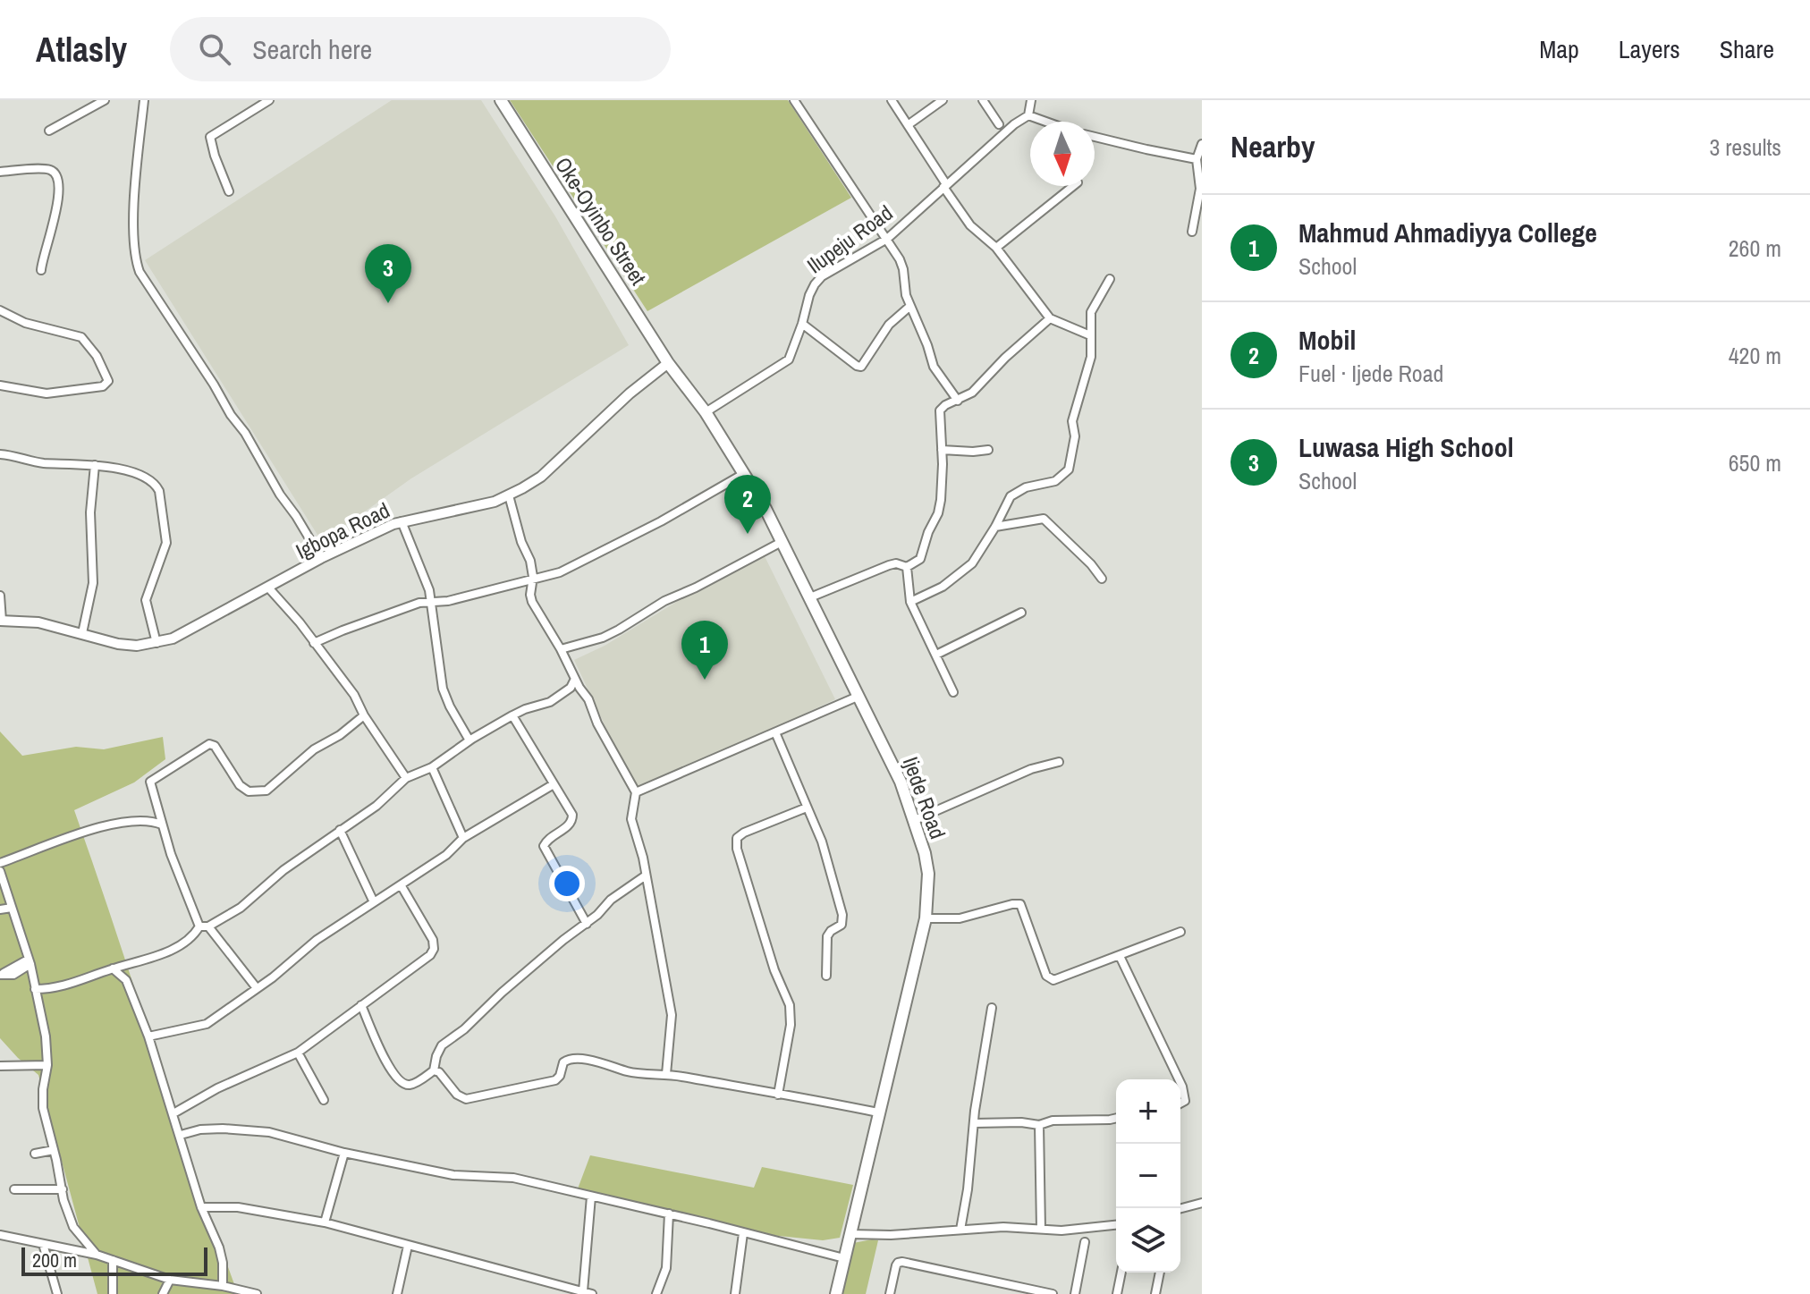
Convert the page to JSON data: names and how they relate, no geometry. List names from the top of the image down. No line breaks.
{"streets":{"main road":["Oke-Oyinbo Street","Ijede Road"],"street":["Ilupeju Road","Igbopa Road"]},"crossings":[["Oke-Oyinbo Street","Igbopa Road"],["Oke-Oyinbo Street","Ijede Road"],["Ilupeju Road","Ijede Road"],["Igbopa Road","Ijede Road"]],"scale_bar":"200 m","north":"bottom","page":{"header":"Atlasly","search":"Search here","nav":["Map","Layers","Share"],"heading":["Nearby","3 results"],"list":[{"mark":"1","name":"Mahmud Ahmadiyya College","note":"School","value":"260 m"},{"mark":"2","name":"Mobil","note":"Fuel · Ijede Road","value":"420 m"},{"mark":"3","name":"Luwasa High School","note":"School","value":"650 m"}],"pins":["3","2","1"],"map_buttons":["+","−"],"scale":"200 m"}}
